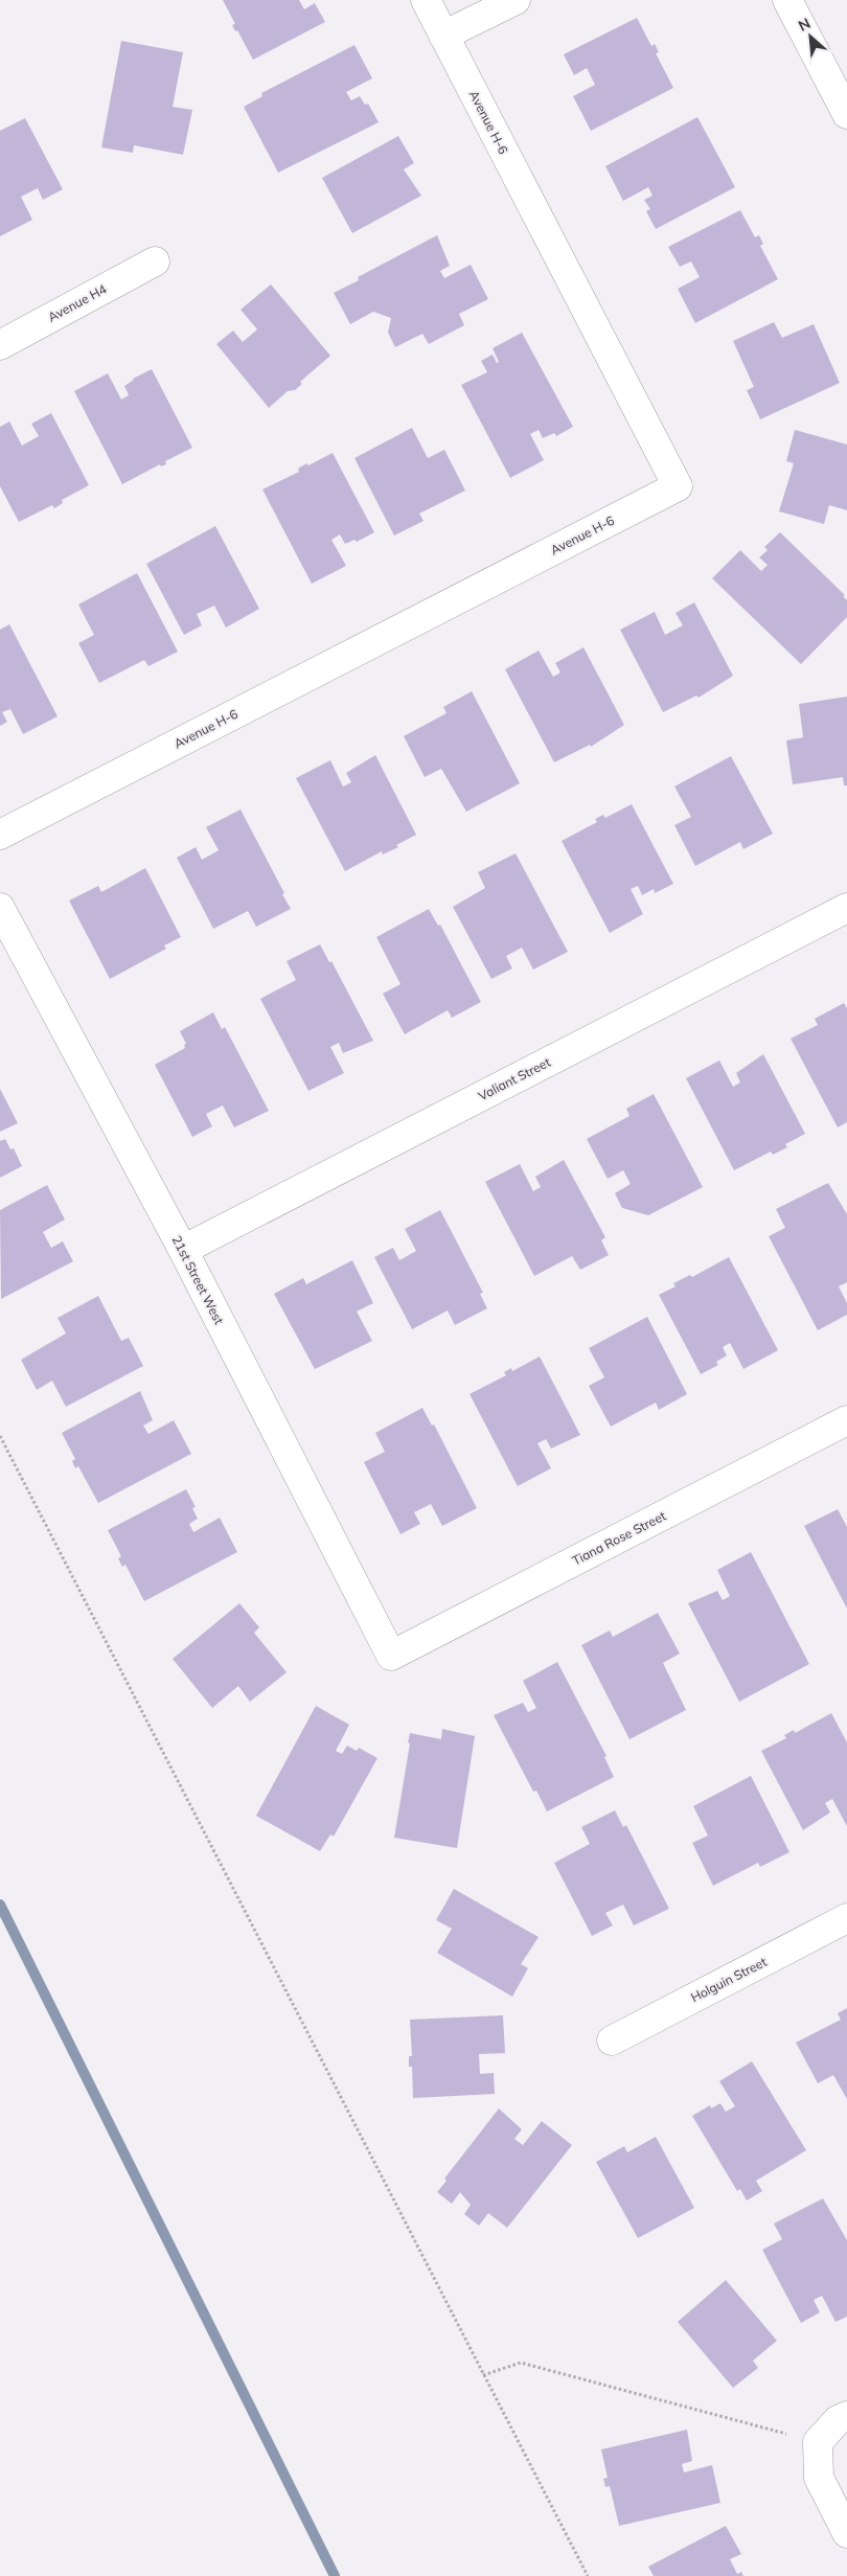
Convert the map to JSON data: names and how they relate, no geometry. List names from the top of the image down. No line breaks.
{"streets":{"street":["Avenue H-6","Avenue H4","Valiant Street","21st Street West","Tiana Rose Street","Holguin Street"]},"crossings":[["Valiant Street","21st Street West"],["21st Street West","Tiana Rose Street"]],"north":"top left"}
